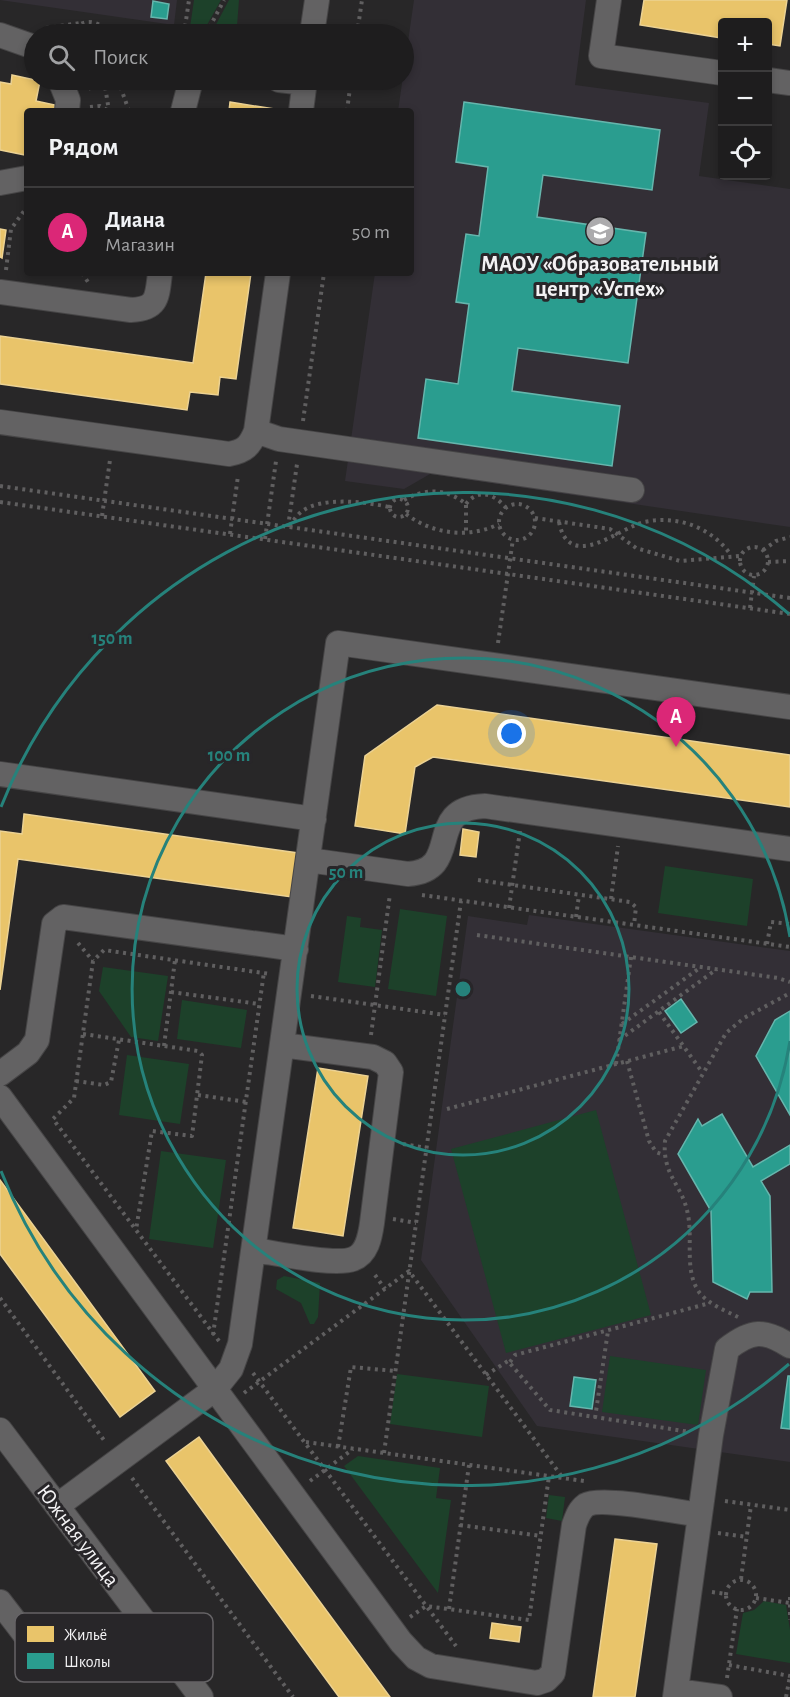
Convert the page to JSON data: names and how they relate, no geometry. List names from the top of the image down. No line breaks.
{"streets":{"street":["Южная улица"]},"places":{"school or university":["МАОУ «Образовательный центр «Успех»"]},"legend":["Жильё","Школы"],"page":{"map_buttons":["+","−"],"search":"Поиск","heading":"Рядом","list":[{"mark":"A","name":"Диана","note":"Магазин","value":"50 m"}],"pins":"A"},"rings":["150 m","100 m","50 m"]}
